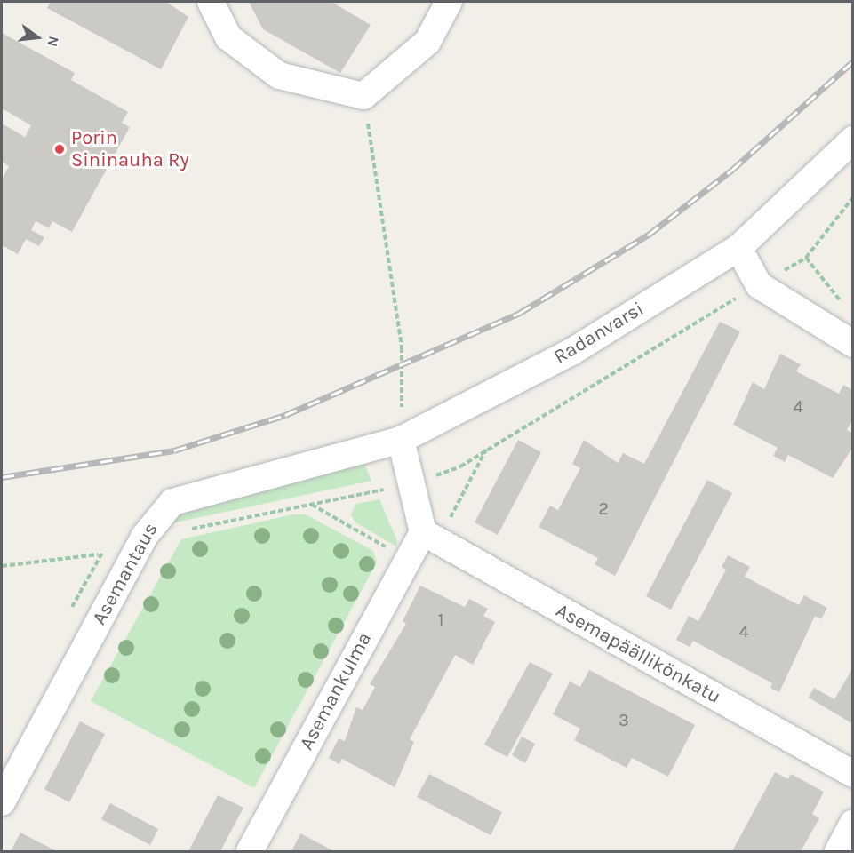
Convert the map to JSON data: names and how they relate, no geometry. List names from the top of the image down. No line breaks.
{"streets":{"street":["Radanvarsi","Asemantaus","Asemapäällikönkatu","Asemankulma"]},"crossings":[["Radanvarsi","Asemantaus"],["Asemapäällikönkatu","Asemankulma"]],"places":["Porin Sininauha Ry"],"house_numbers":["4","2","1","4","3"],"north":"right"}
